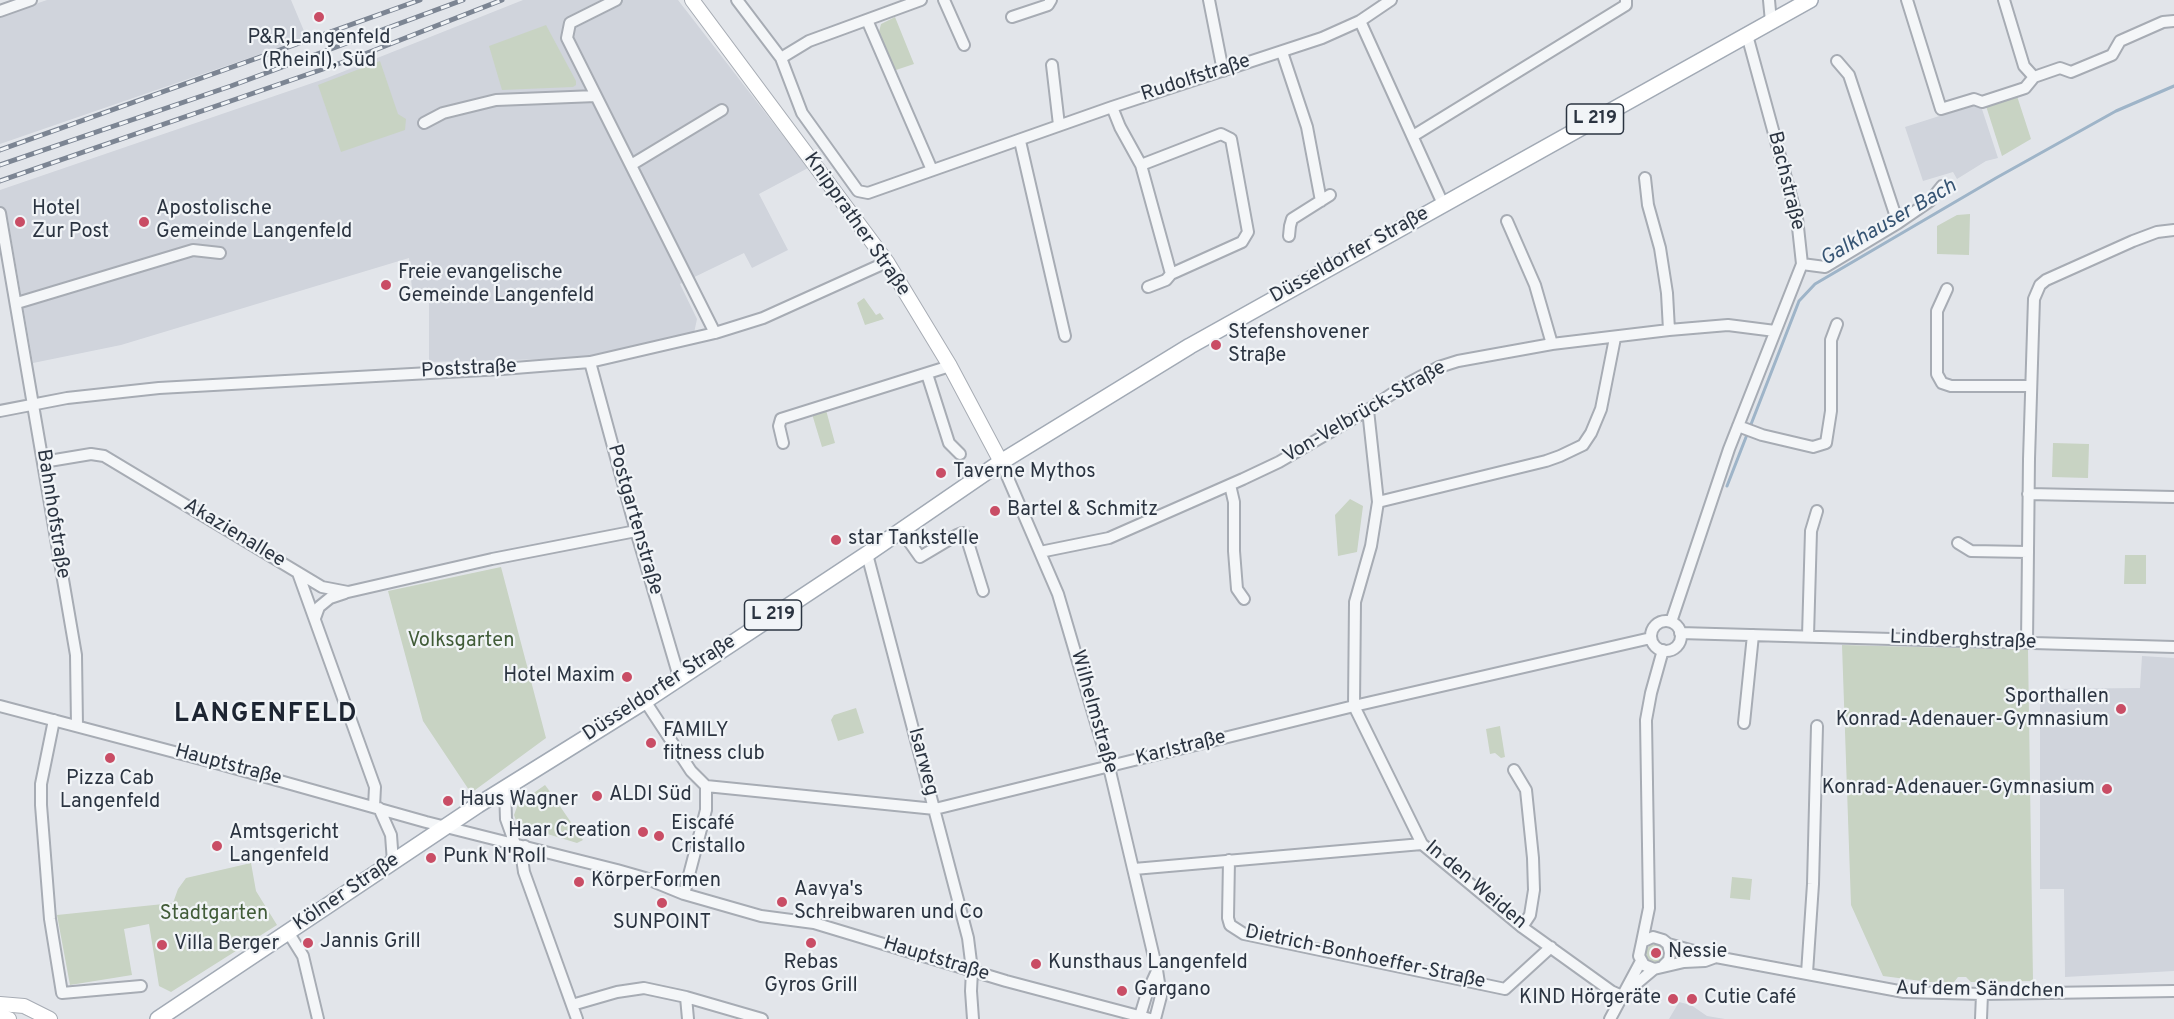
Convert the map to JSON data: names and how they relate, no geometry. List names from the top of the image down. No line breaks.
{"streets":{"main road":["L 219","Knipprather Straße","Düsseldorfer Straße","Kölner Straße"],"street":["Rudolfstraße","Bachstraße","Poststraße","Von-Velbrück-Straße","Bahnhofstraße","Postgartenstraße","Akazienallee","Lindberghstraße","Wilhelmstraße","Karlstraße","Isarweg","Hauptstraße","In den Weiden","Dietrich-Bonhoeffer-Straße","Auf dem Sändchen"]},"crossings":[["Bachstraße","Düsseldorfer Straße"],["Bachstraße","Von-Velbrück-Straße"],["Bachstraße","Lindberghstraße"],["Bachstraße","Karlstraße"],["Knipprather Straße","Düsseldorfer Straße"],["Knipprather Straße","Poststraße"],["Knipprather Straße","Wilhelmstraße"],["Düsseldorfer Straße","Postgartenstraße"],["Düsseldorfer Straße","Wilhelmstraße"],["Düsseldorfer Straße","Isarweg"],["Düsseldorfer Straße","Hauptstraße"],["Düsseldorfer Straße","Kölner Straße"],["Poststraße","Bahnhofstraße"],["Poststraße","Postgartenstraße"],["Von-Velbrück-Straße","Wilhelmstraße"],["Bahnhofstraße","Akazienallee"],["Bahnhofstraße","Hauptstraße"],["Akazienallee","Hauptstraße"],["Lindberghstraße","Karlstraße"],["Wilhelmstraße","Karlstraße"],["Karlstraße","Isarweg"],["Karlstraße","In den Weiden"],["Isarweg","Hauptstraße"],["Hauptstraße","Kölner Straße"],["In den Weiden","Dietrich-Bonhoeffer-Straße"]],"districts":["LANGENFELD"],"water":["Galkhauser Bach"],"parks":["Volksgarten","Stadtgarten"],"places":["P&R,Langenfeld (Rheinl), Süd","Hotel Zur Post","Apostolische Gemeinde Langenfeld","Freie evangelische Gemeinde Langenfeld","Stefenshovener Straße","Taverne Mythos","Bartel & Schmitz","star Tankstelle","Hotel Maxim","Sporthallen Konrad-Adenauer-Gymnasium","FAMILY fitness club","Pizza Cab Langenfeld","Konrad-Adenauer-Gymnasium","ALDI Süd","Haus Wagner","Haar Creation","Eiscafé Cristallo","Amtsgericht Langenfeld","Punk N'Roll","KörperFormen","Aavya's Schreibwaren und Co","SUNPOINT","Jannis Grill","Rebas Gyros Grill","Villa Berger","Nessie","Kunsthaus Langenfeld","Gargano","KIND Hörgeräte","Cutie Café"]}
